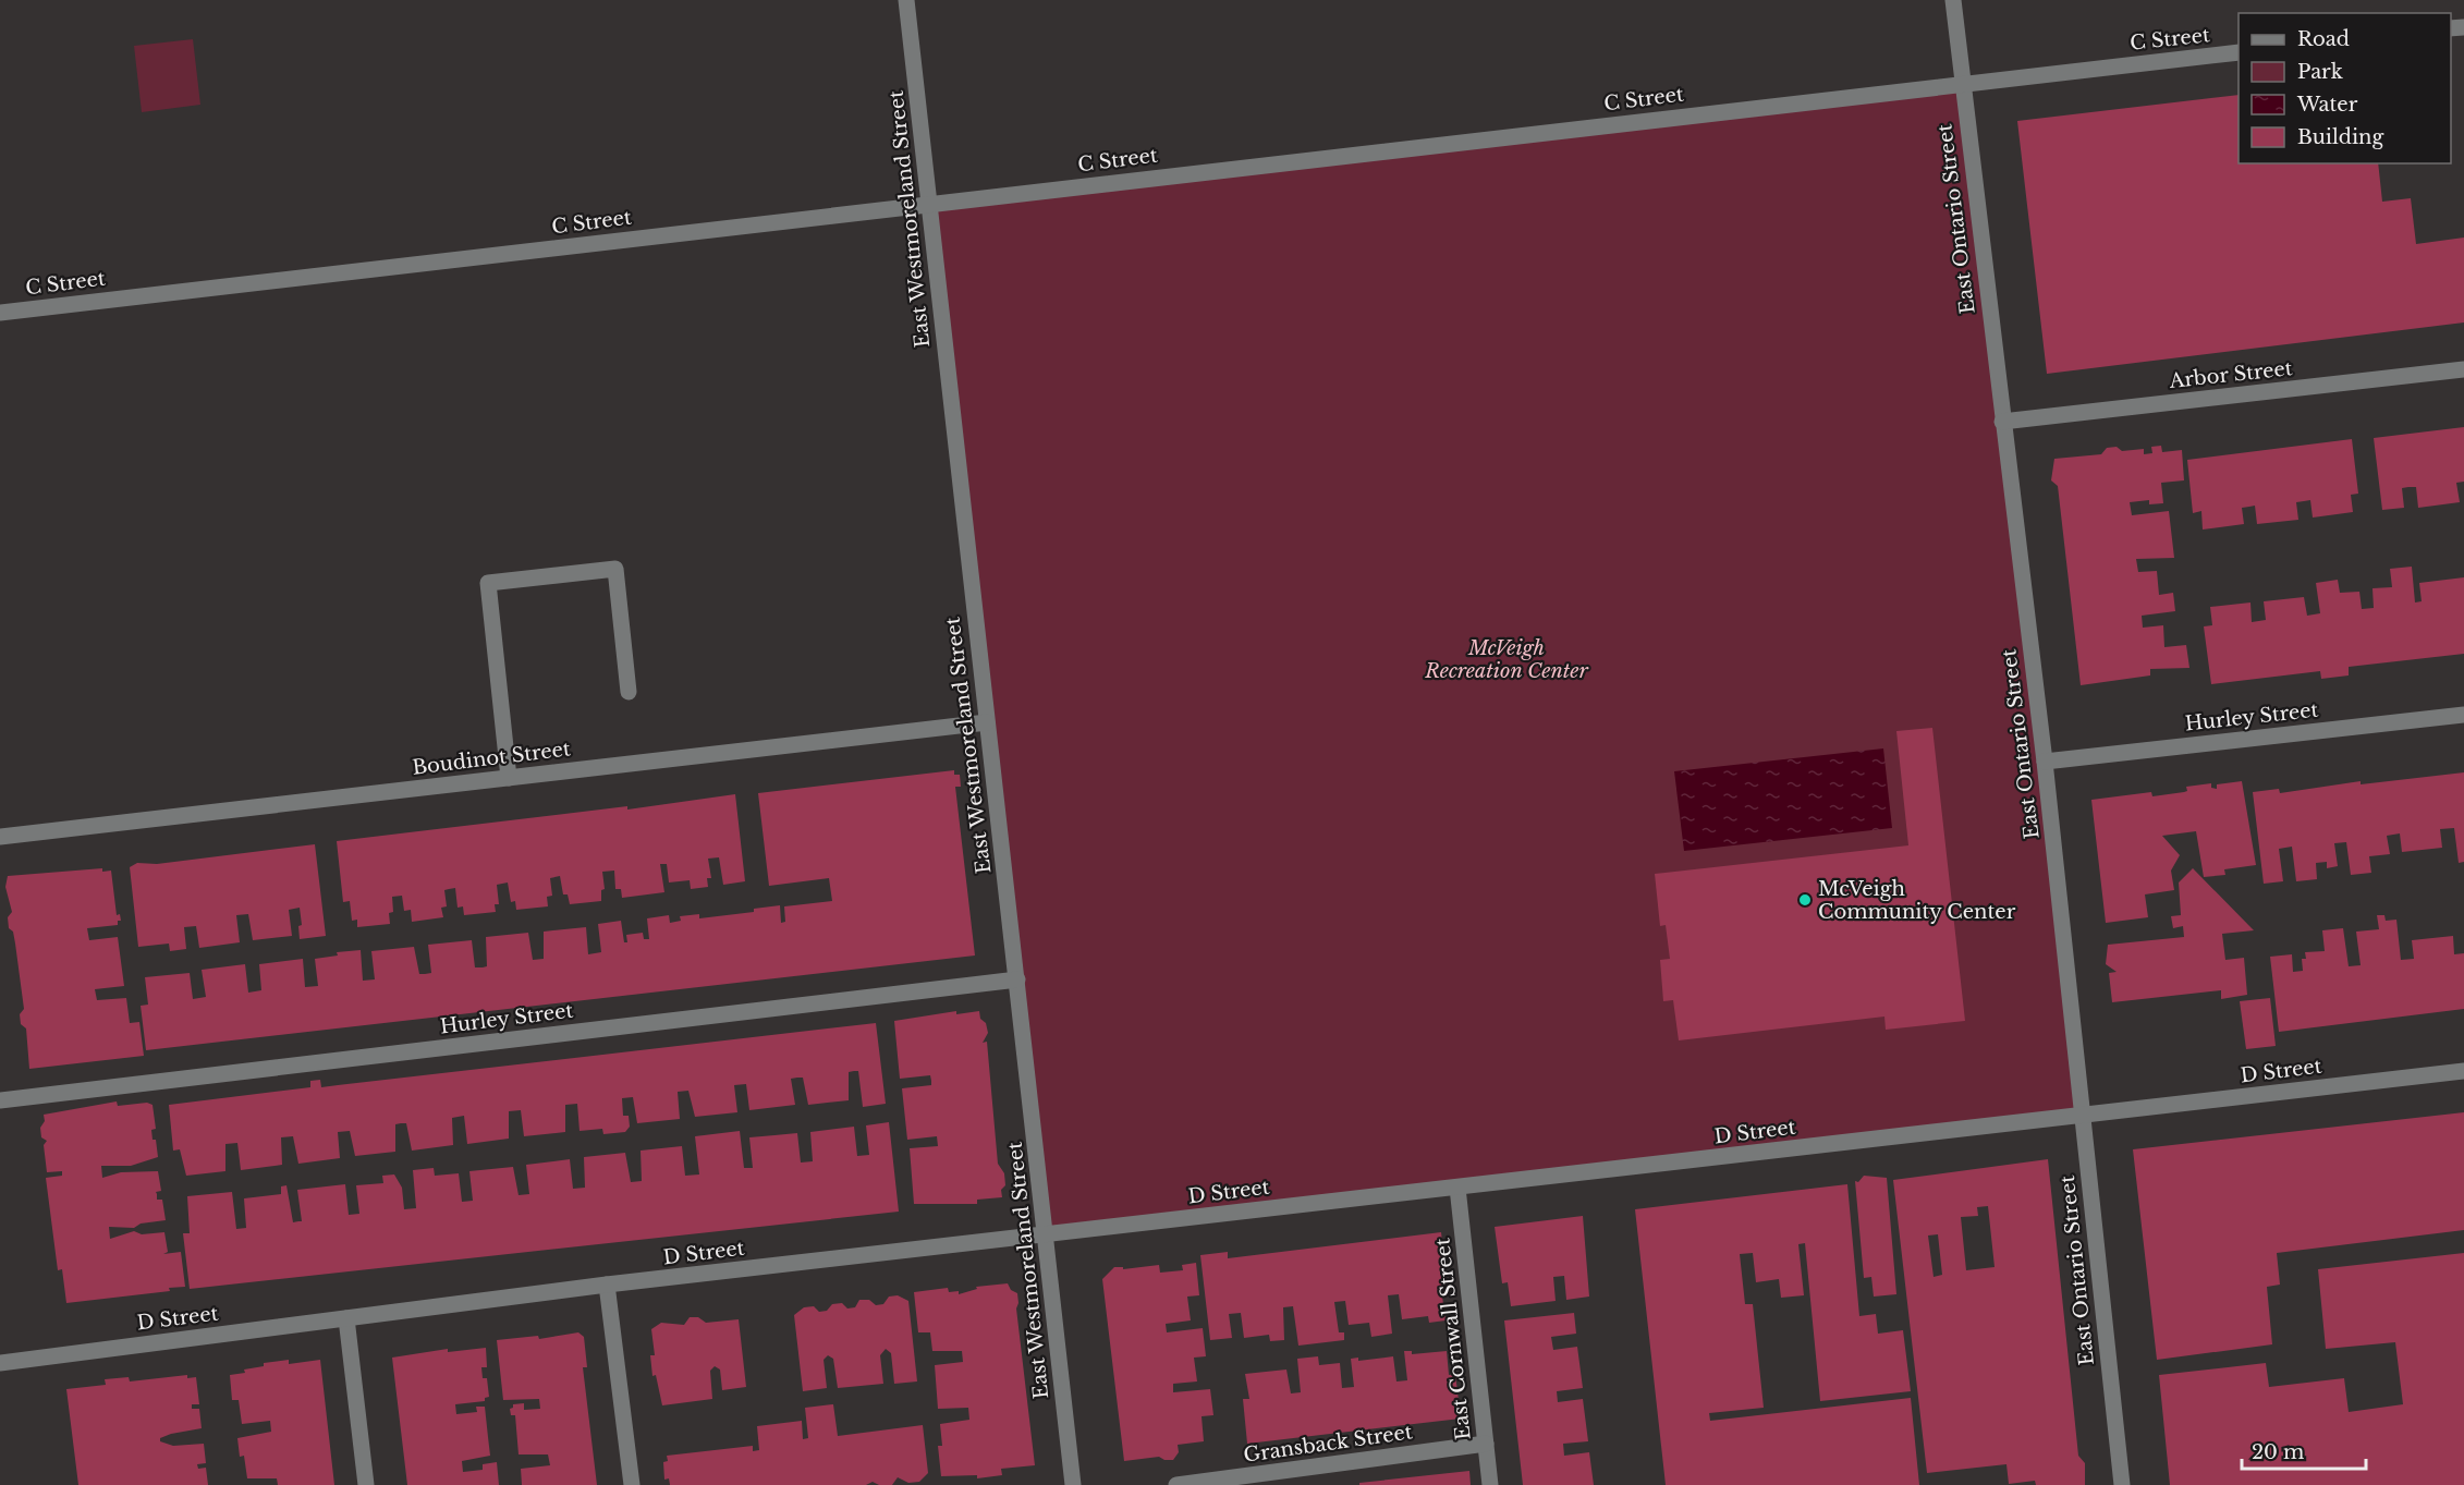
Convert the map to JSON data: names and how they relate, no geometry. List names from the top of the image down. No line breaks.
{"streets":{"street":["C Street","East Westmoreland Street","East Ontario Street","Arbor Street","Hurley Street","Boudinot Street","D Street","East Cornwall Street","Gransback Street"]},"crossings":[["C Street","East Westmoreland Street"],["C Street","East Ontario Street"],["East Westmoreland Street","Hurley Street"],["East Westmoreland Street","Boudinot Street"],["East Westmoreland Street","D Street"],["East Ontario Street","Arbor Street"],["East Ontario Street","Hurley Street"],["East Ontario Street","D Street"],["D Street","East Cornwall Street"],["East Cornwall Street","Gransback Street"]],"parks":["McVeigh Recreation Center"],"places":["McVeigh Community Center"],"legend":["Road","Park","Water","Building"],"scale_bar":"20 m"}
